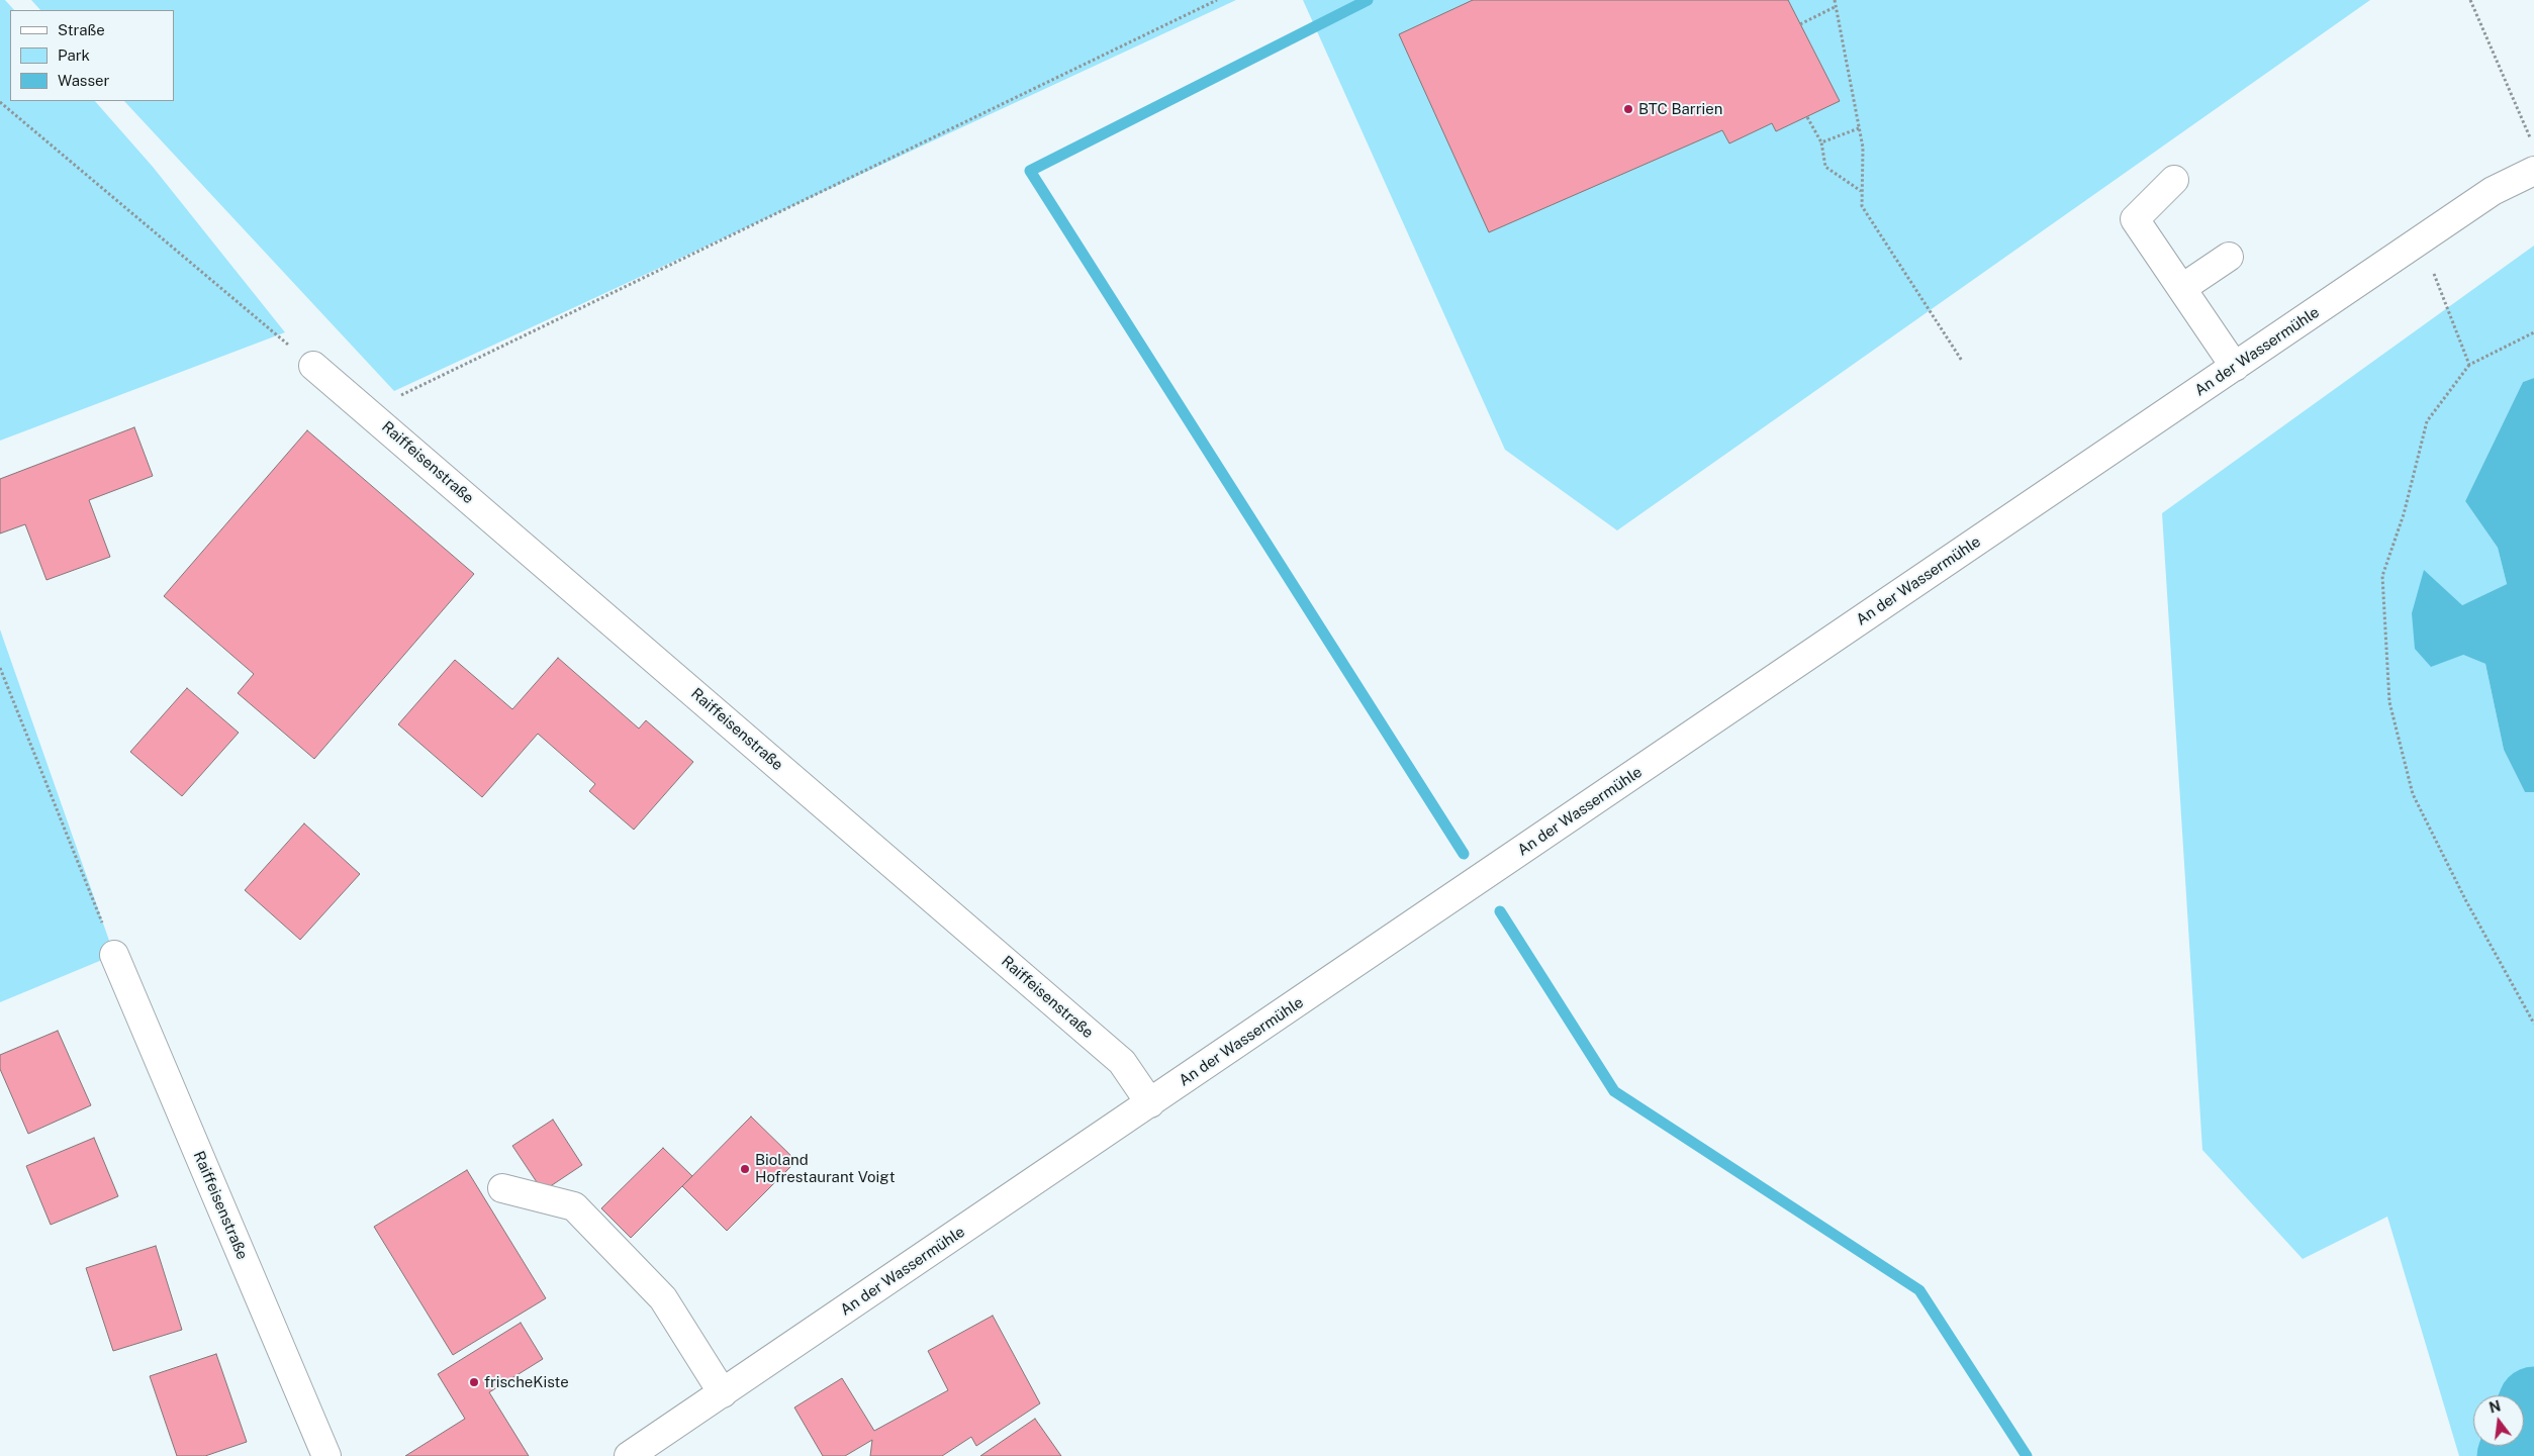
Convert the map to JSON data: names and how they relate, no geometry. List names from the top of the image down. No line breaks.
{"streets":{"street":["An der Wassermühle","Raiffeisenstraße"]},"crossings":[["An der Wassermühle","Raiffeisenstraße"]],"places":["BTC Barrien","Bioland Hofrestaurant Voigt","frischeKiste"],"legend":["Straße","Park","Wasser"],"north":"top"}
